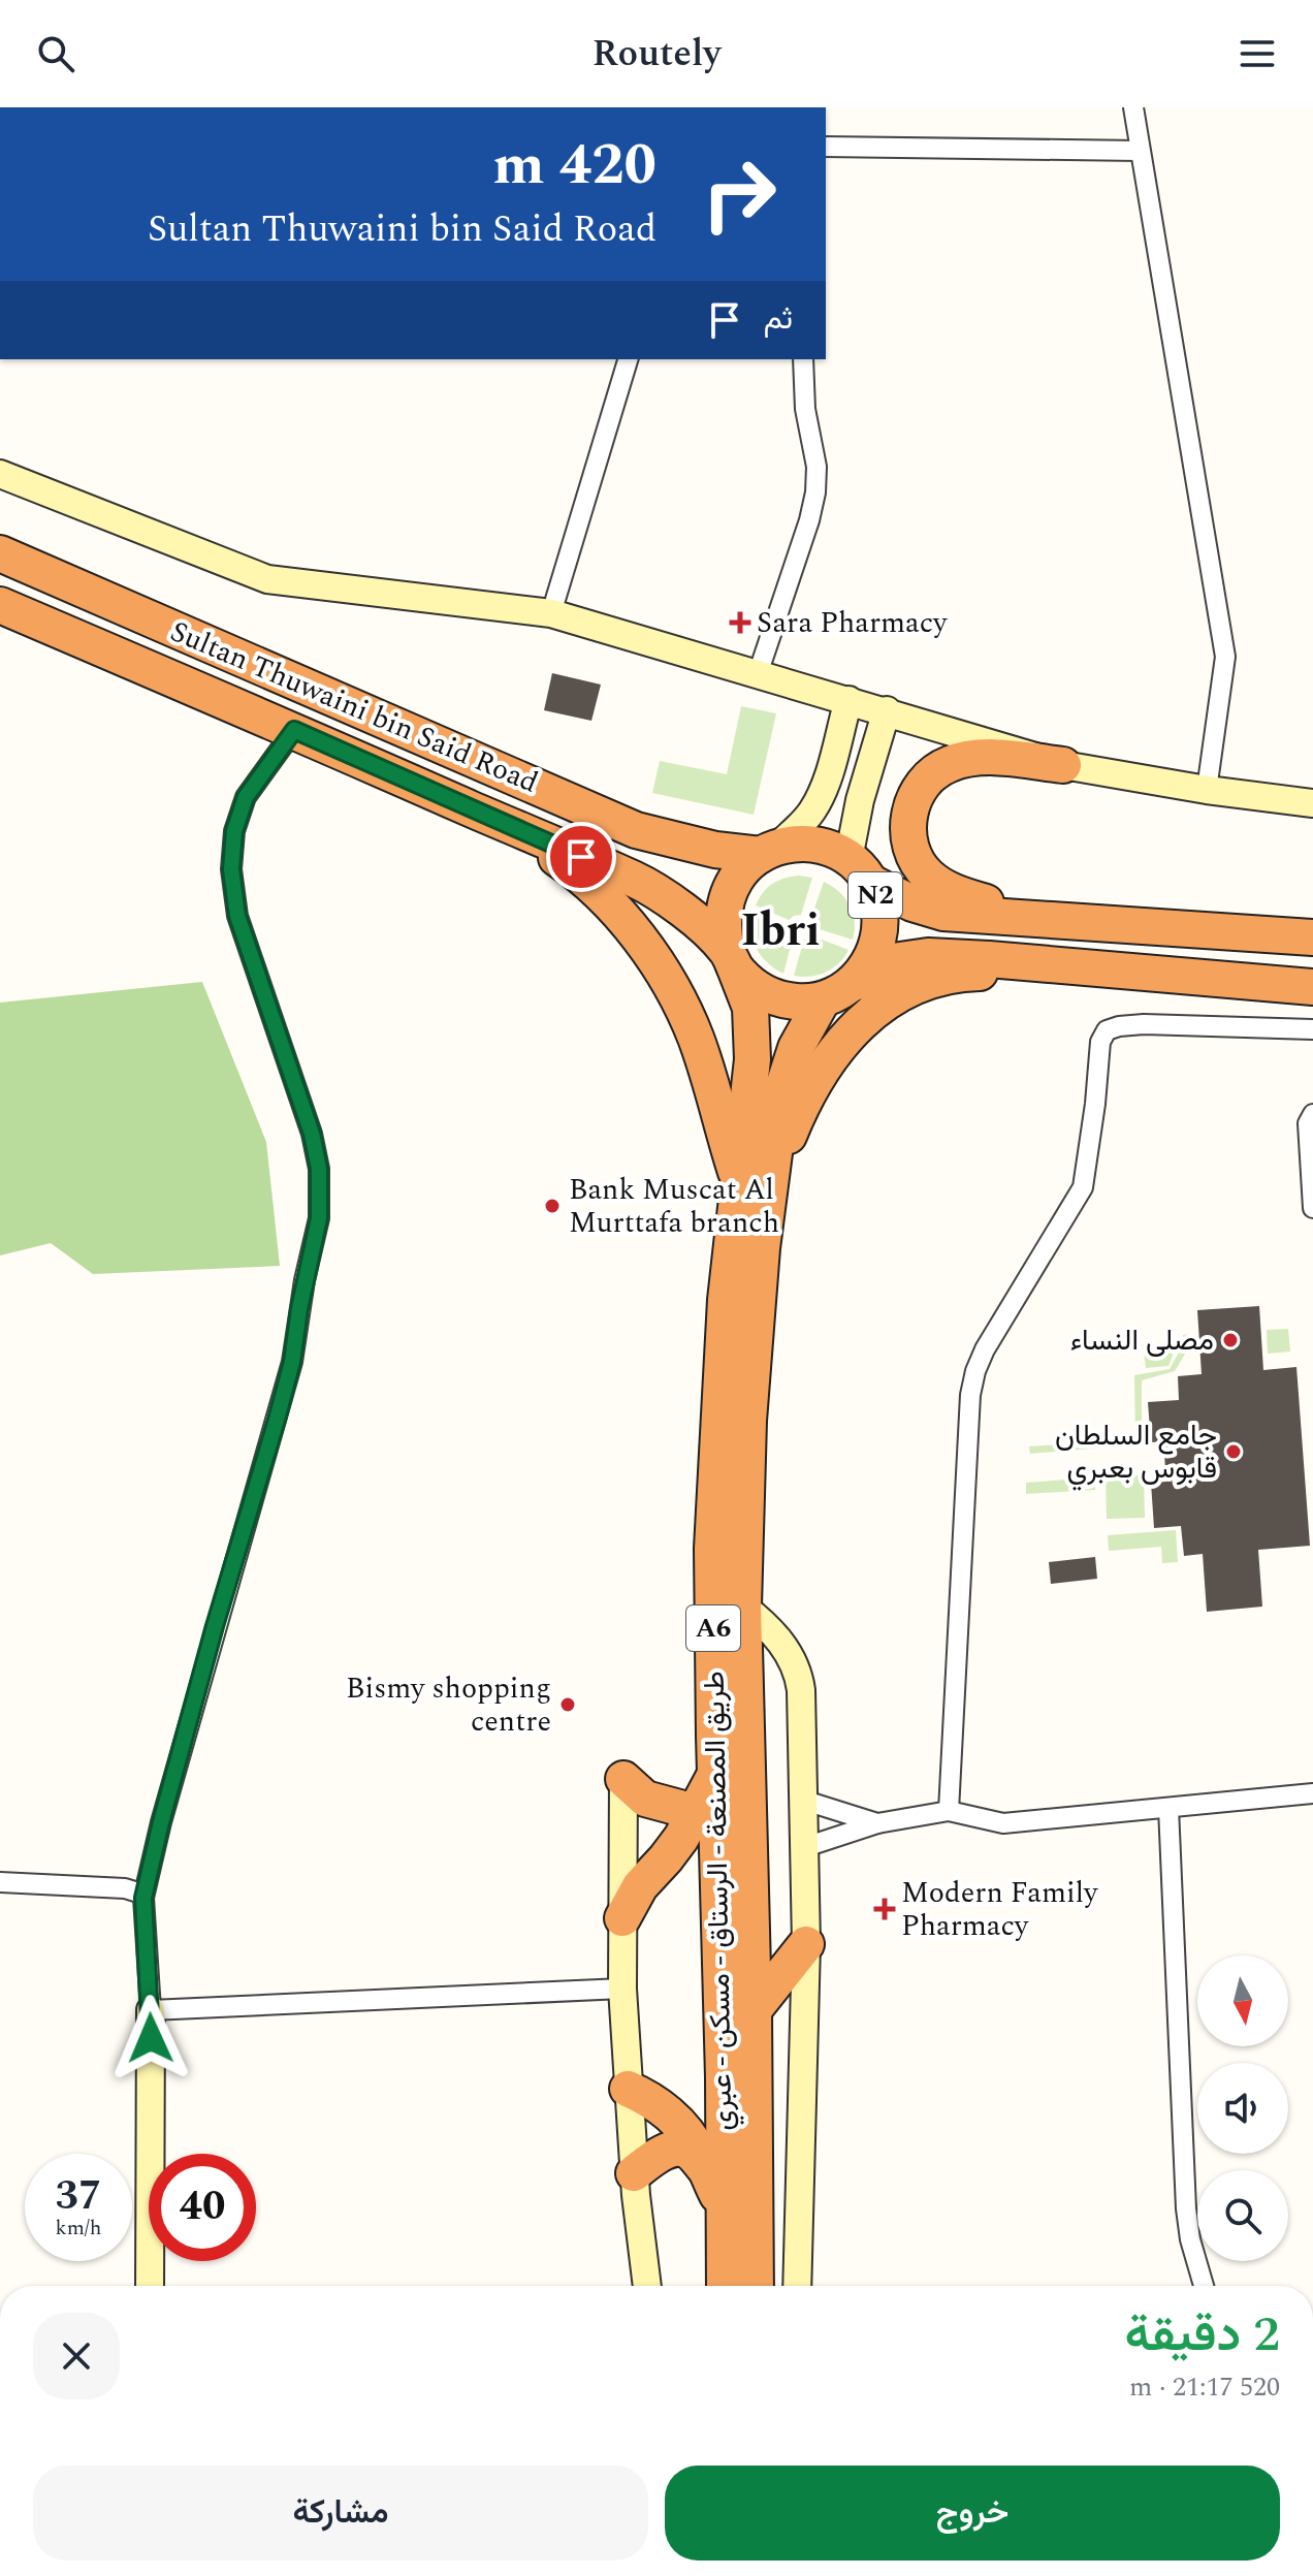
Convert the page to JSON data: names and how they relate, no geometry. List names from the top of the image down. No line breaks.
{"streets":{"highway":["Sultan Thuwaini bin Said Road","N2","A6","طريق المصنعة - الرستاق - مسكن - عبري"]},"crossings":[["Sultan Thuwaini bin Said Road","N2"],["Sultan Thuwaini bin Said Road","طريق المصنعة - الرستاق - مسكن - عبري"],["N2","طريق المصنعة - الرستاق - مسكن - عبري"]],"districts":["Ibri"],"places":{"health":["Sara Pharmacy","Modern Family Pharmacy"],"other":["Bank Muscat Al Murttafa branch","مصلى النساء","جامع السلطان قابوس بعبري","Bismy shopping centre"]},"north":"bottom","page":{"header":"Routely","turn":["420 m","Sultan Thuwaini bin Said Road"],"then":"ثم","speed":"37 km/h","limit":"40","heading":["2 دقيقة","520 m · 21:17"],"buttons":["خروج","مشاركة"]}}
